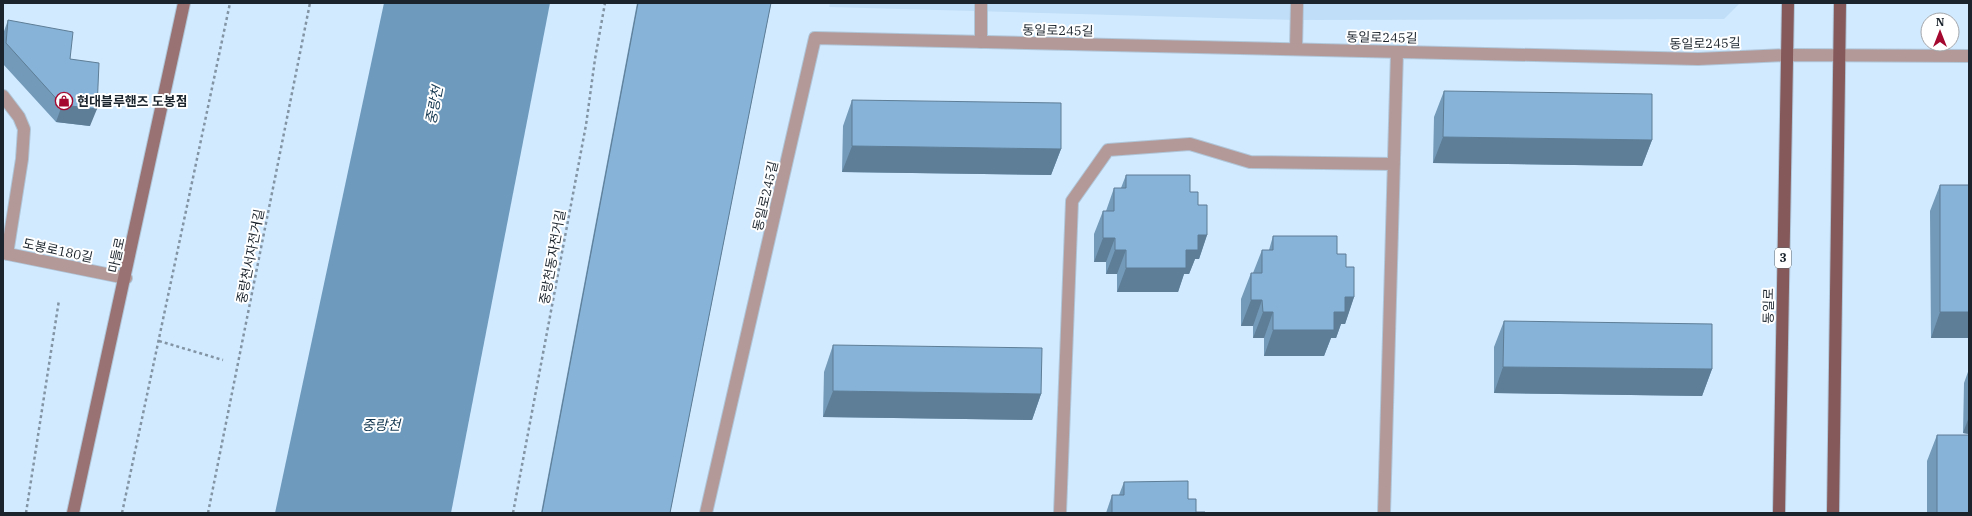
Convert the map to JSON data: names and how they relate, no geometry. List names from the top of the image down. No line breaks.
{"streets":{"main road":["3","동일로"],"street":["동일로245길","도봉로180길","마들로"],"path":["중랑천서자전거길","중랑천동자전거길"]},"crossings":[["동일로245길","동일로"],["도봉로180길","마들로"]],"water":["중랑천"],"places":{"shop":["현대블루핸즈 도봉점"]},"north":"top"}
